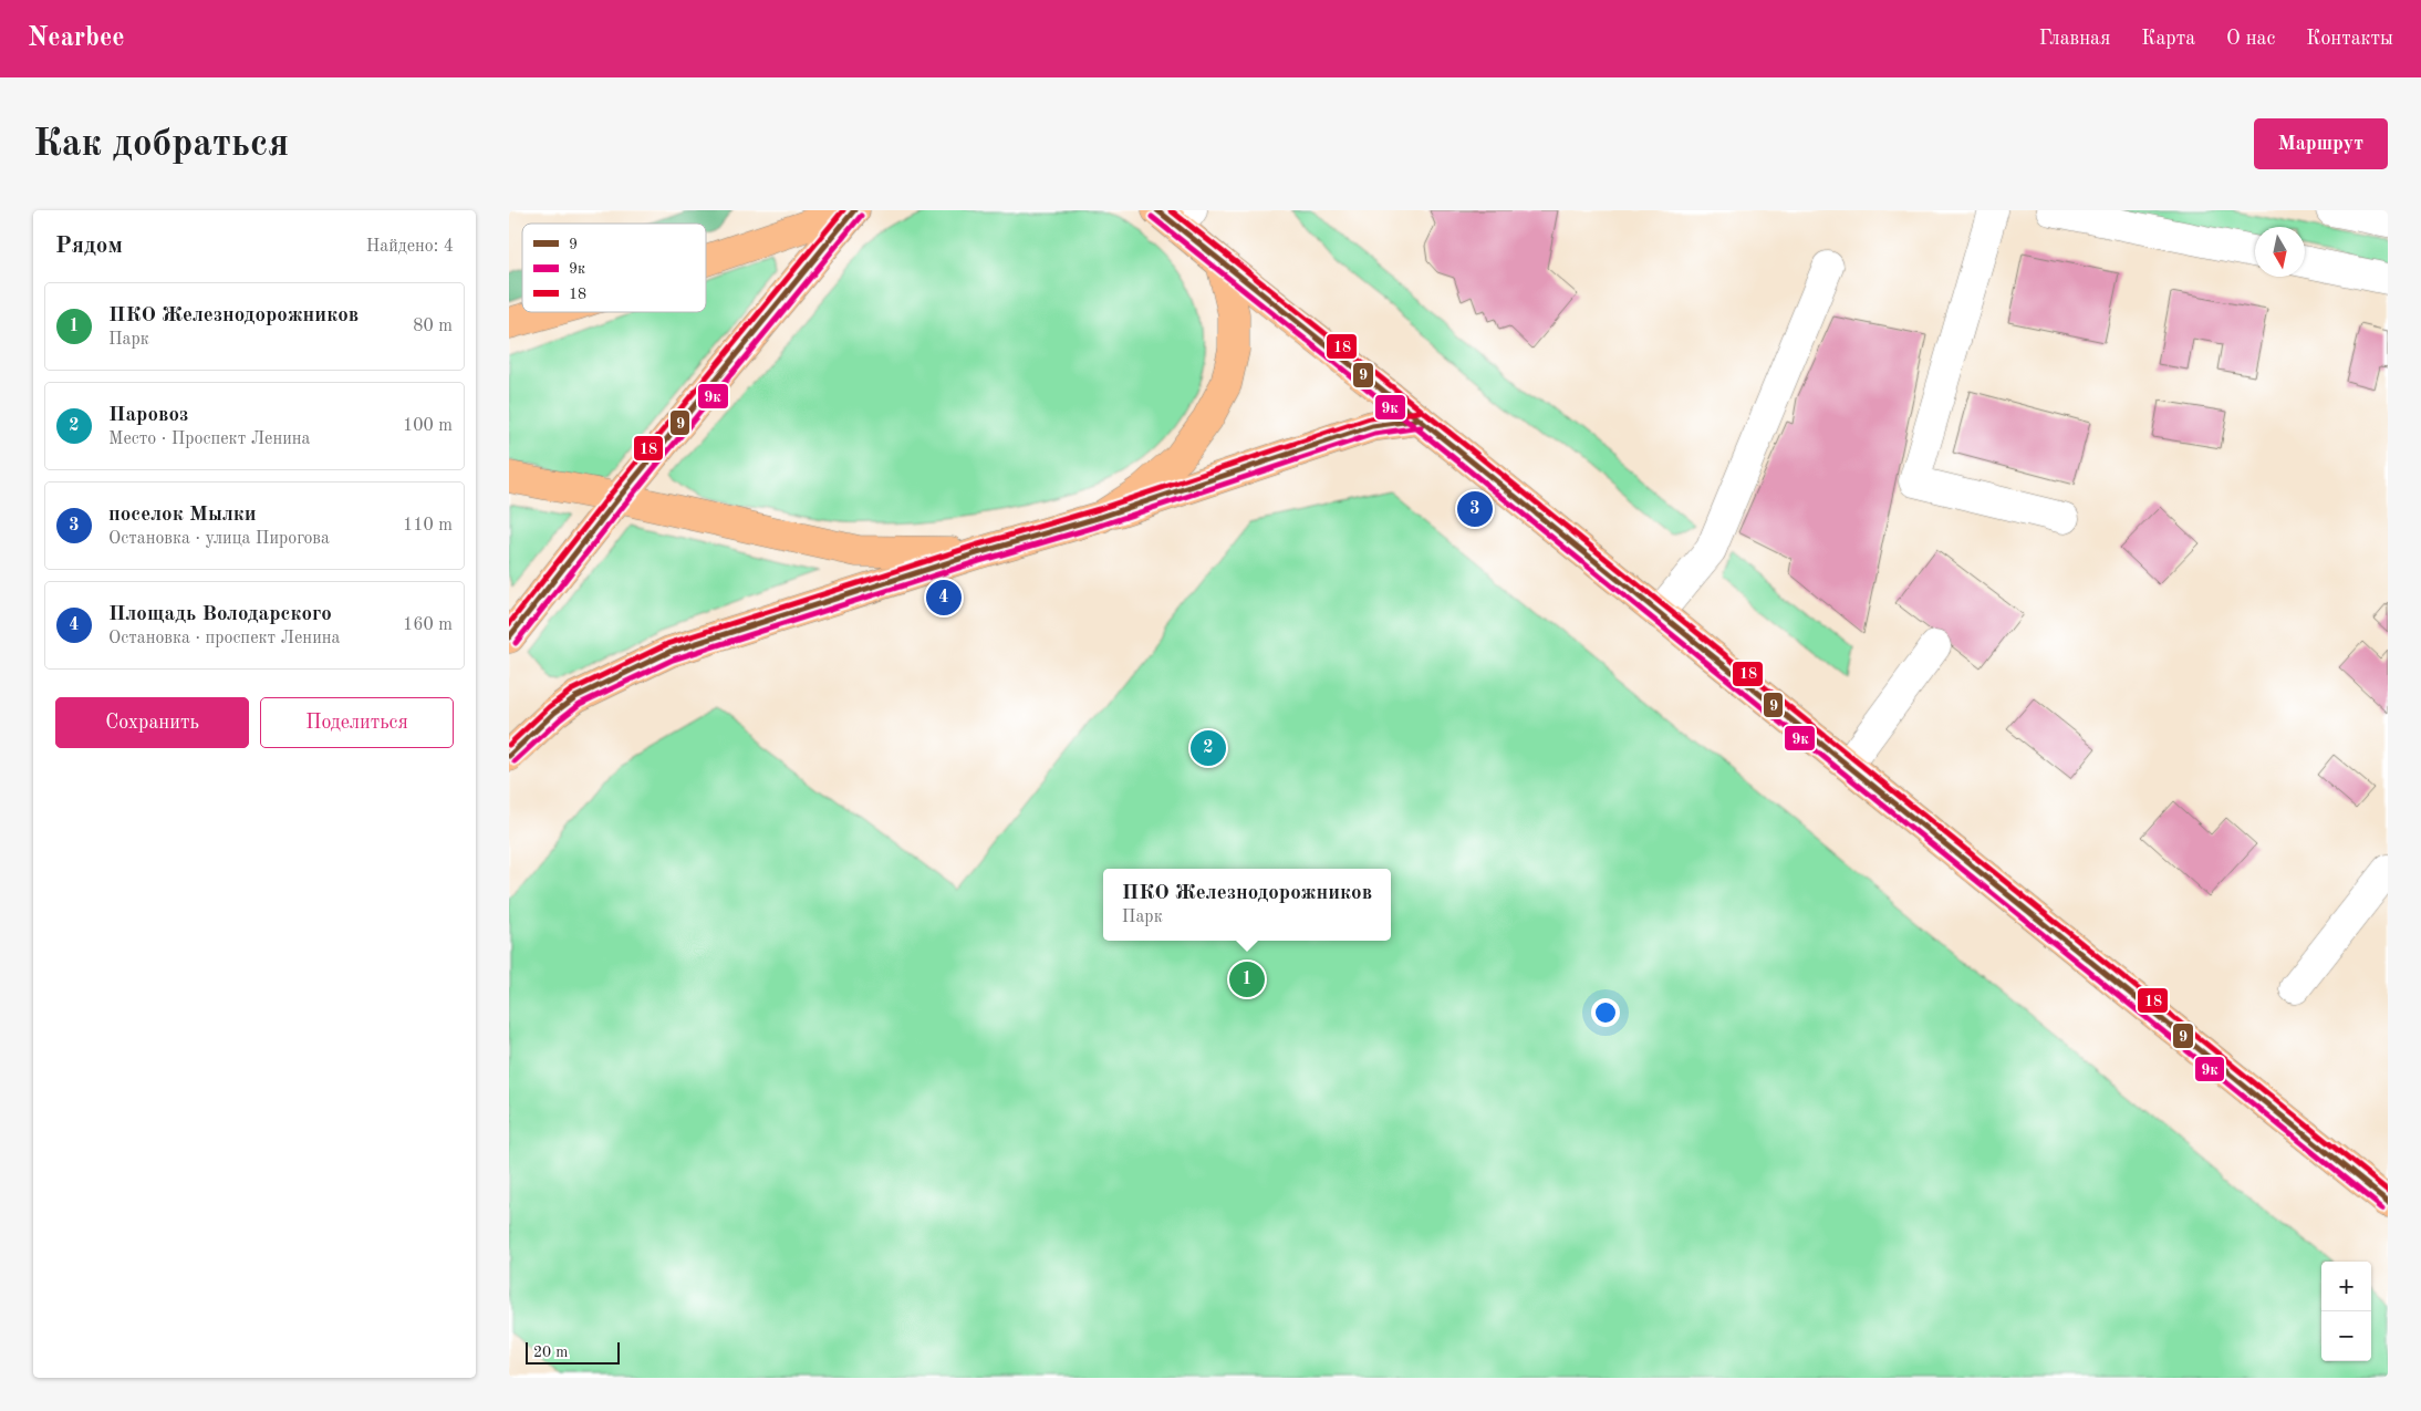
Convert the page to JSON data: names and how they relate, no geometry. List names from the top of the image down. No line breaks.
{"lines":["transit line 9","transit line 18","transit line 9к"],"legend":["9","9к","18"],"scale_bar":"20 m","north":"bottom","page":{"header":"Nearbee","nav":["Главная","Карта","О нас","Контакты"],"buttons":["Маршрут",["Сохранить","Поделиться"]],"title":"Как добраться","heading":["Рядом","Найдено: 4"],"list":[{"mark":"1","name":"ПКО Железнодорожников","note":"Парк","value":"80 m"},{"mark":"2","name":"Паровоз","note":"Место · Проспект Ленина","value":"100 m"},{"mark":"3","name":"поселок Мылки","note":"Остановка · улица Пирогова","value":"110 m"},{"mark":"4","name":"Площадь Володарского","note":"Остановка · проспект Ленина","value":"160 m"}],"pins":["3","4","2","1"],"popup":["ПКО Железнодорожников","Парк"],"map_buttons":["+","−"],"scale":"20 m"}}
